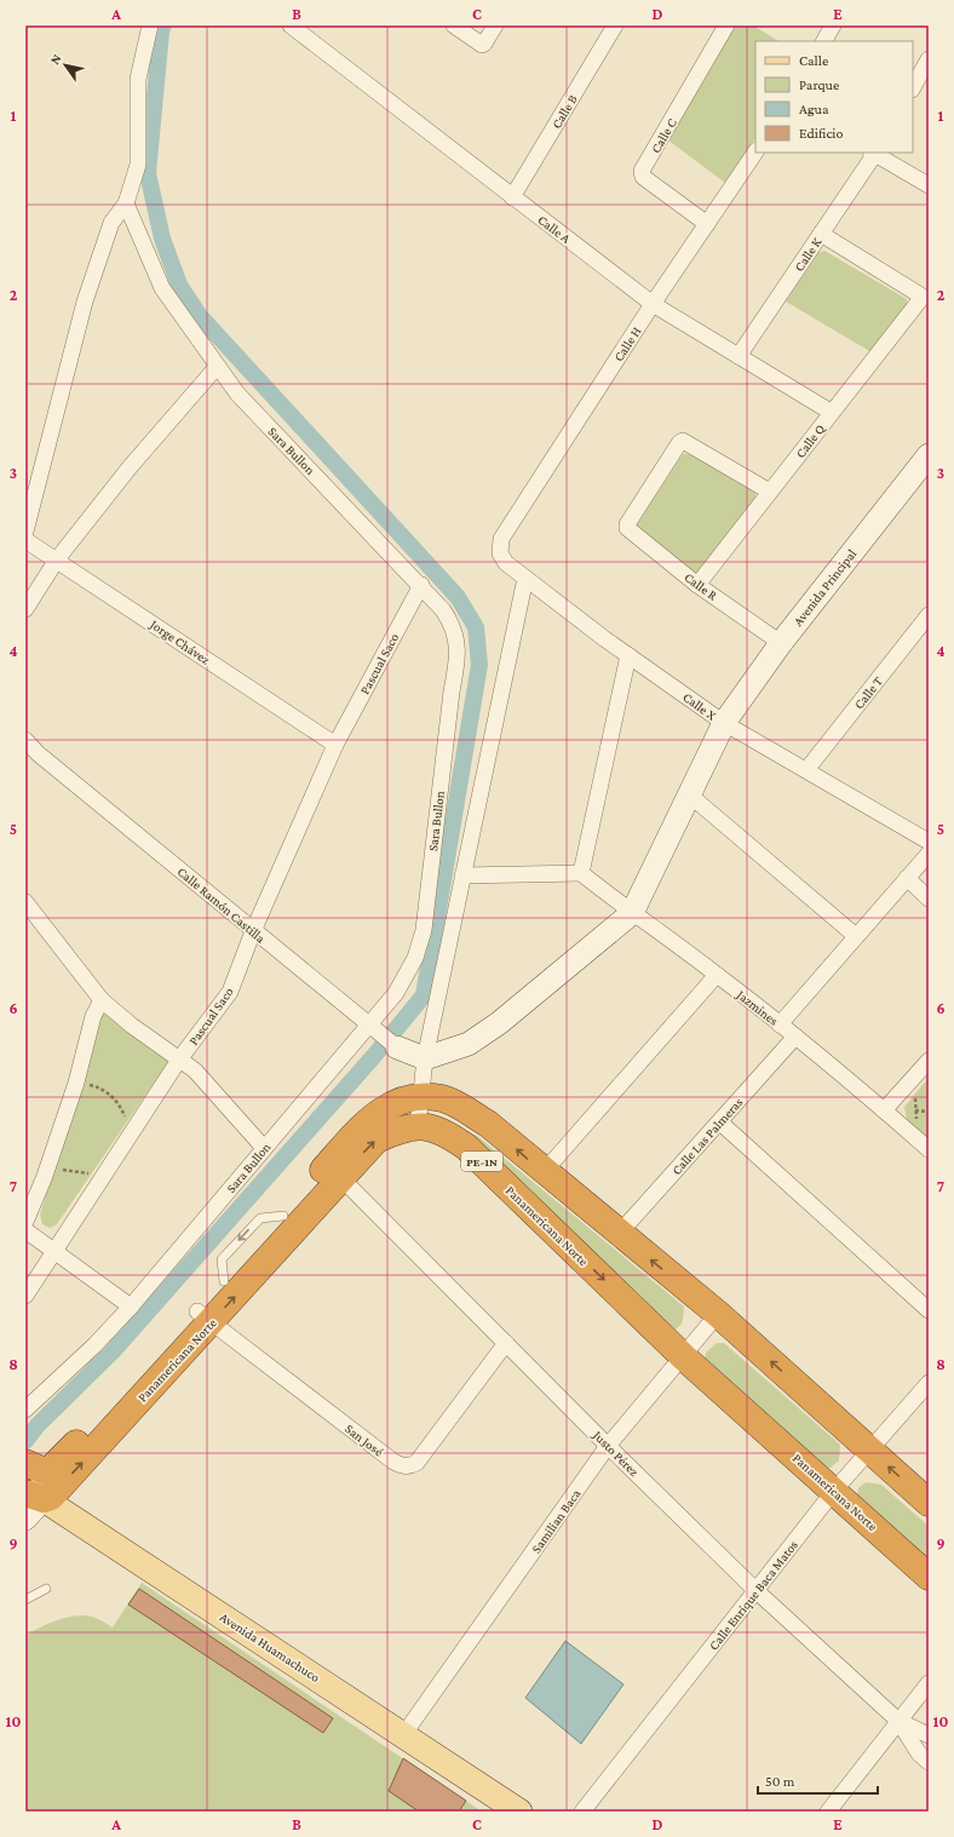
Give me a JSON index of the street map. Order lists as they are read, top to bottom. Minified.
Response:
{"streets":{"highway":["PE-1N","Panamericana Norte"],"main road":["Avenida Huamachuco"],"street":["Calle B","Calle C","Calle A","Calle K","Calle H","Calle Q","Sara Bullon","Calle R","Avenida Principal","Jorge Chávez","Pascual Saco","Calle T","Calle X","Calle Ramón Castilla","Jazmines","Calle Las Palmeras","San José","Justo Pérez","Samilian Baca","Calle Enrique Baca Matos"]},"crossings":[["Calle B","Calle A"],["Calle C","Calle H"],["Calle A","Calle K"],["Calle A","Calle H"],["Calle A","Calle Q"],["Calle K","Calle Q"],["Calle H","Calle X"],["Calle Q","Calle R"],["Sara Bullon","Pascual Saco"],["Sara Bullon","Calle Ramón Castilla"],["Calle R","Avenida Principal"],["Avenida Principal","Calle X"],["Avenida Principal","Jazmines"],["Jorge Chávez","Pascual Saco"],["Pascual Saco","Calle Ramón Castilla"],["Calle T","Calle X"],["Jazmines","Calle Las Palmeras"],["Calle Las Palmeras","Panamericana Norte"],["Panamericana Norte","San José"],["Panamericana Norte","Justo Pérez"],["Panamericana Norte","Samilian Baca"],["Panamericana Norte","Calle Enrique Baca Matos"],["Panamericana Norte","Avenida Huamachuco"],["San José","Justo Pérez"],["Justo Pérez","Samilian Baca"],["Justo Pérez","Calle Enrique Baca Matos"],["Samilian Baca","Avenida Huamachuco"]],"legend":["Calle","Parque","Agua","Edificio"],"scale_bar":"50 m","north":"top left","grid":{"columns":["A","B","C","D","E"],"rows":["1","2","3","4","5","6","7","8","9","10"]}}
